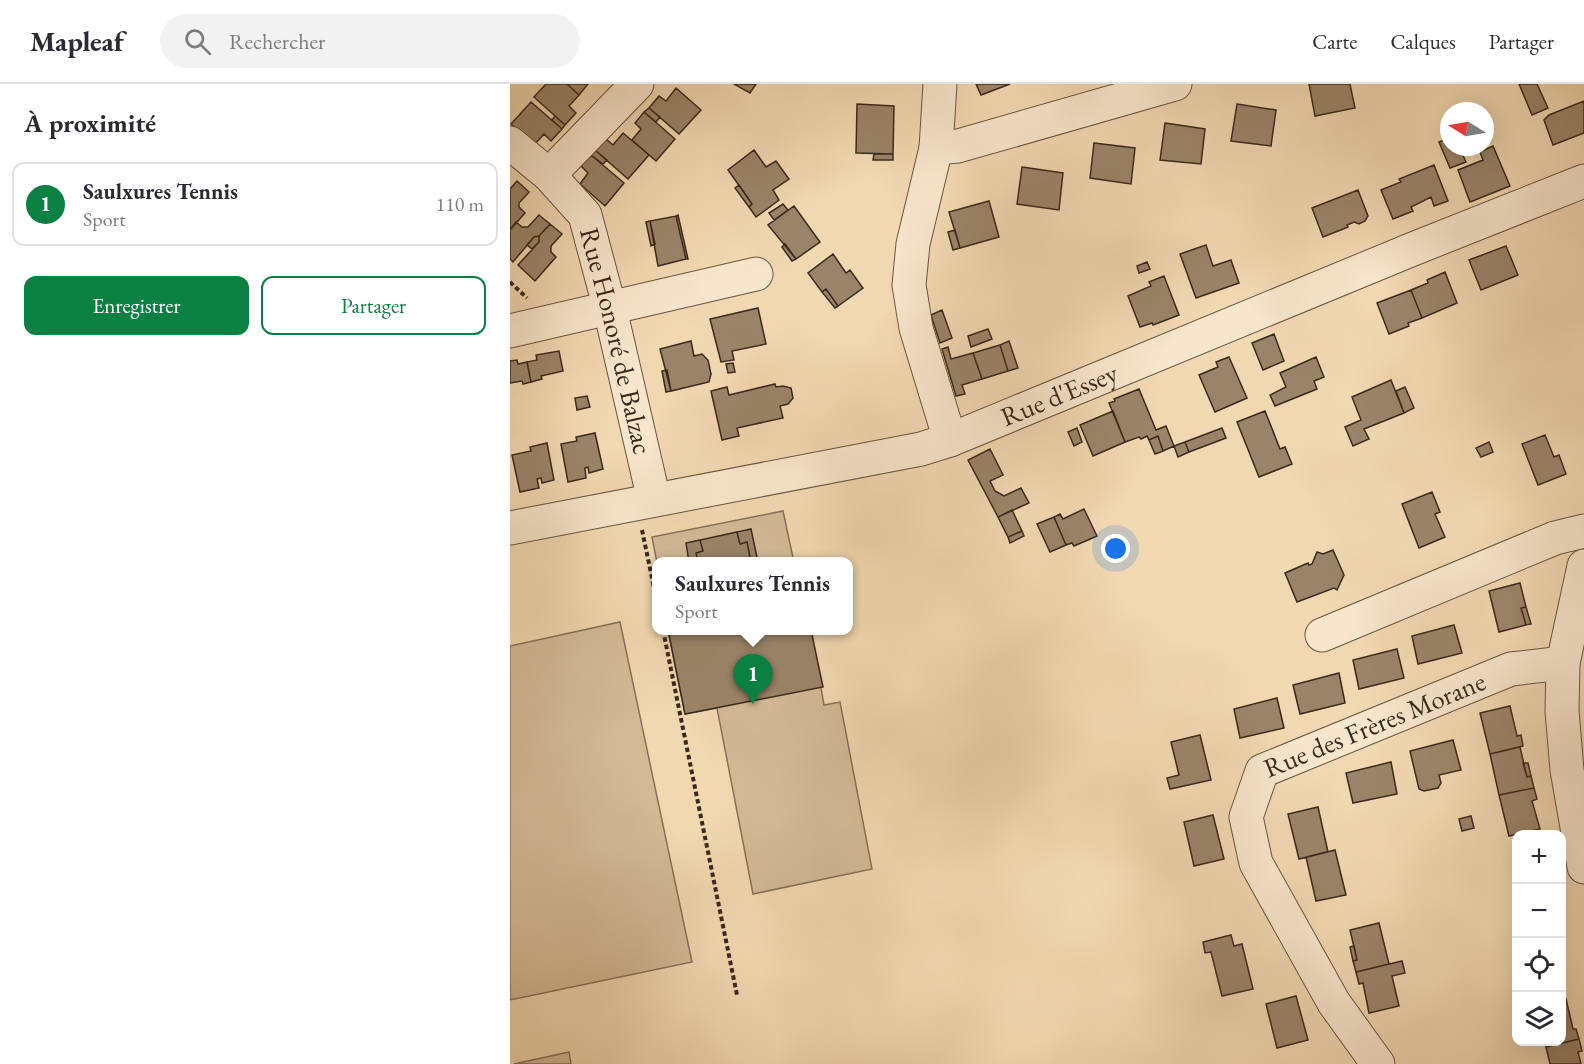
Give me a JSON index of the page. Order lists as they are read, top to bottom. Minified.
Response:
{"streets":{"street":["Rue Honoré de Balzac","Rue d'Essey","Rue des Frères Morane"]},"crossings":[["Rue Honoré de Balzac","Rue d'Essey"]],"north":"left","page":{"header":"Mapleaf","search":"Rechercher","nav":["Carte","Calques","Partager"],"heading":"À proximité","list":[{"mark":"1","name":"Saulxures Tennis","note":"Sport","value":"110 m"}],"buttons":["Enregistrer","Partager"],"popup":["Saulxures Tennis","Sport"],"pins":"1","map_buttons":["+","−"]}}
